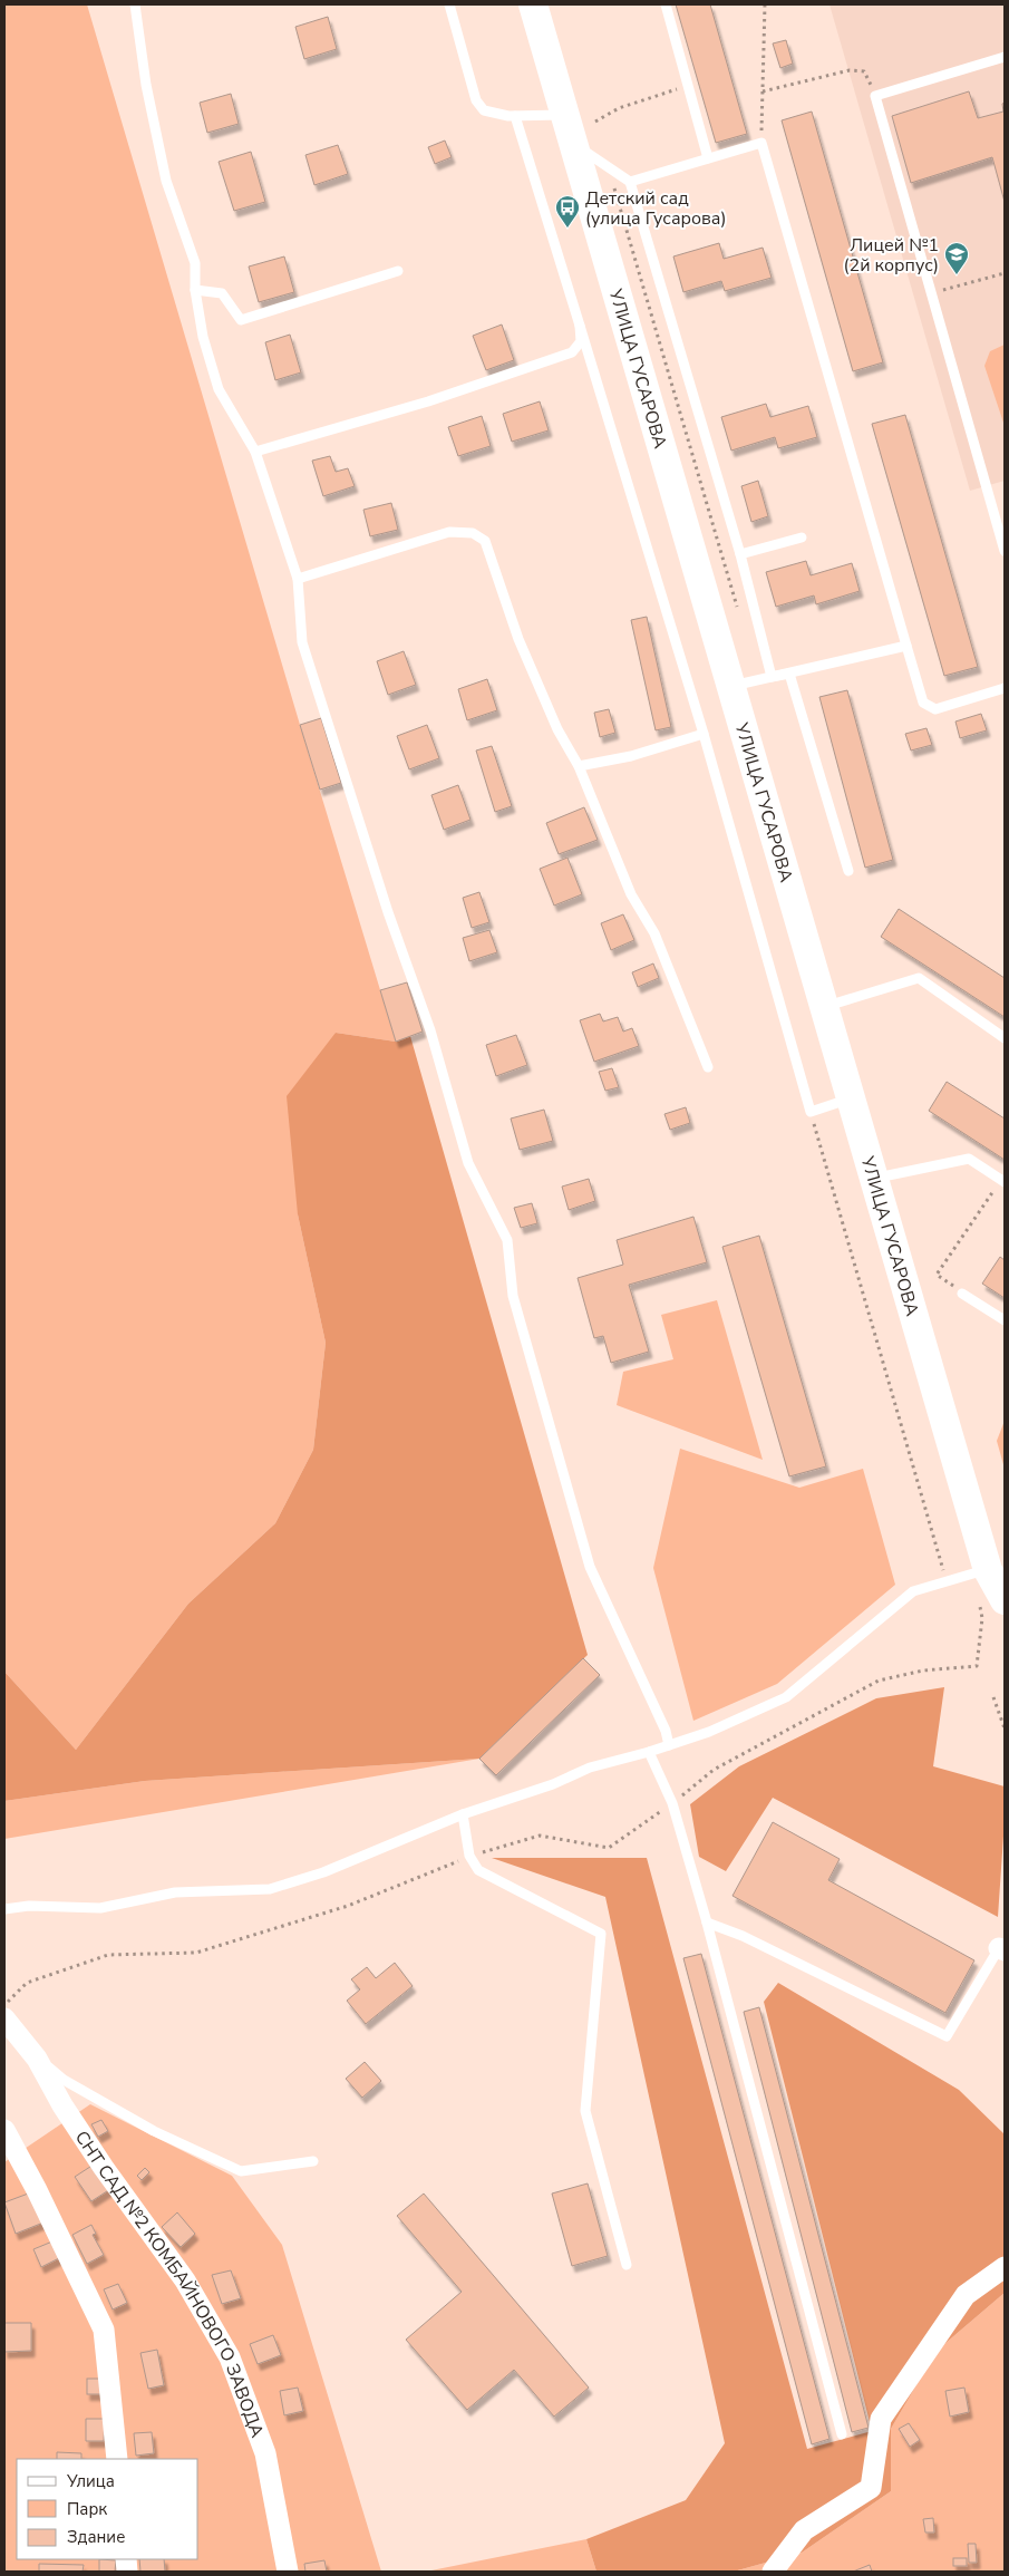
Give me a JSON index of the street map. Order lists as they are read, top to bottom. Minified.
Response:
{"streets":{"street":["УЛИЦА ГУСАРОВА","СНТ САД №2 КОМБАЙНОВОГО ЗАВОДА"]},"places":{"bus stop":["Детский сад (улица Гусарова)"],"school or university":["Лицей №1 (2й корпус)"]},"legend":["Улица","Парк","Здание"]}
